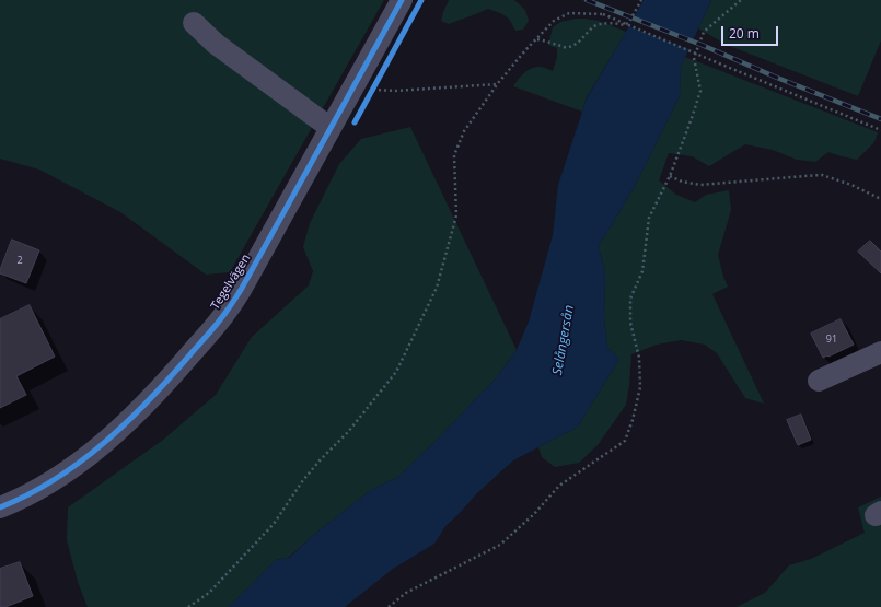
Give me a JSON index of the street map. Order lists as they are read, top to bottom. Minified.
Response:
{"streets":{"street":["Tegelvägen"]},"water":["Selångersån"],"house_numbers":["2","91"],"scale_bar":"20 m"}
